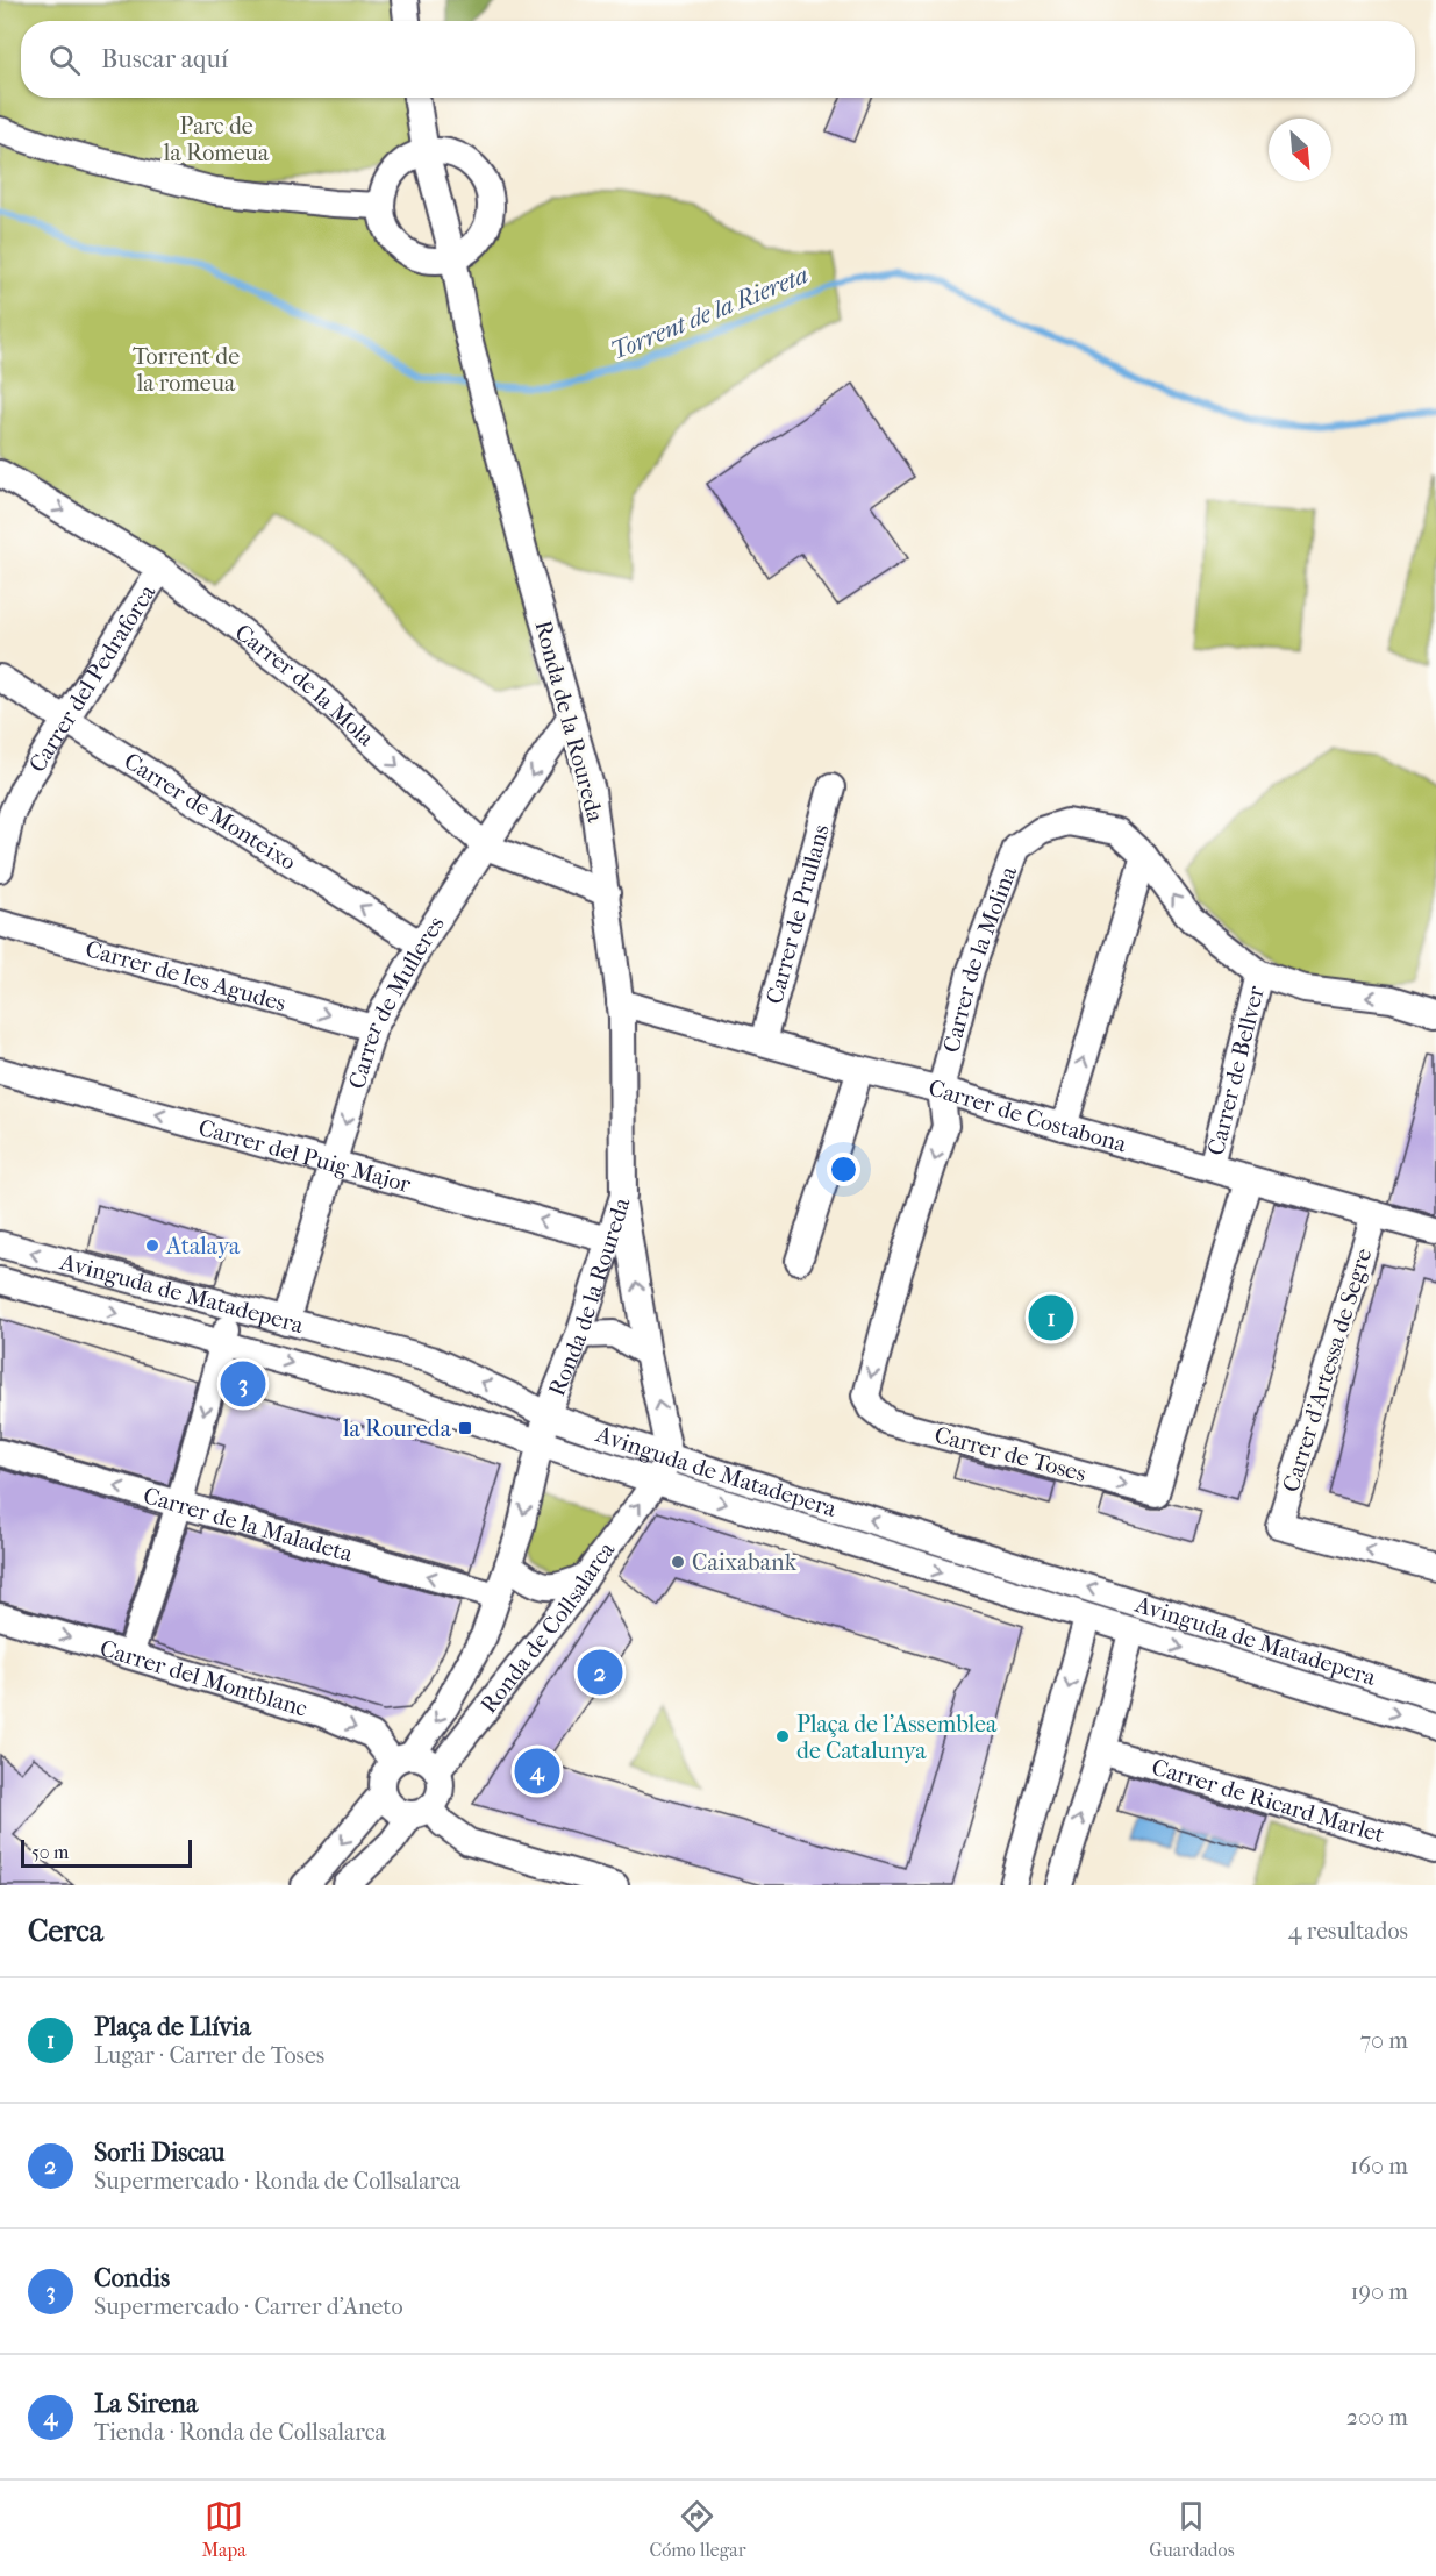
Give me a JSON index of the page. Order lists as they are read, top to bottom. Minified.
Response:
{"streets":{"street":["Carrer del Pedraforca","Carrer de la Mola","Ronda de la Roureda","Carrer de Monteixo","Carrer de Prullans","Carrer de la Molina","Carrer de les Agudes","Carrer de Mulleres","Carrer de Bellver","Carrer de Costabona","Carrer del Puig Major","Avinguda de Matadepera","Carrer d'Artessa de Segre","Carrer de Toses","Carrer de la Maladeta","Ronda de Collsalarca","Carrer del Montblanc","Carrer de Ricard Marlet"]},"crossings":[["Carrer del Pedraforca","Carrer de la Mola"],["Carrer del Pedraforca","Carrer de Monteixo"],["Carrer de la Mola","Ronda de la Roureda"],["Carrer de la Mola","Carrer de Mulleres"],["Ronda de la Roureda","Carrer de Mulleres"],["Ronda de la Roureda","Carrer de Costabona"],["Ronda de la Roureda","Carrer del Puig Major"],["Ronda de la Roureda","Avinguda de Matadepera"],["Ronda de la Roureda","Ronda de Collsalarca"],["Carrer de Monteixo","Carrer de Mulleres"],["Carrer de Prullans","Carrer de Costabona"],["Carrer de la Molina","Carrer de Bellver"],["Carrer de la Molina","Carrer de Costabona"],["Carrer de la Molina","Carrer de Toses"],["Carrer de les Agudes","Carrer de Mulleres"],["Carrer de Mulleres","Carrer del Puig Major"],["Carrer de Mulleres","Avinguda de Matadepera"],["Carrer de Bellver","Carrer de Costabona"],["Carrer de Costabona","Carrer d'Artessa de Segre"],["Carrer de Costabona","Carrer de Toses"],["Avinguda de Matadepera","Ronda de Collsalarca"],["Carrer de la Maladeta","Ronda de Collsalarca"],["Ronda de Collsalarca","Carrer del Montblanc"]],"one_way":["Carrer de la Mola","Carrer de Monteixo","Carrer de la Molina","Carrer de les Agudes","Carrer de Mulleres","Carrer del Puig Major","Carrer de la Maladeta","Carrer del Montblanc"],"water":["Torrent de la Riereta"],"parks":["Parc de la Romeua","Torrent de la romeua"],"places":{"other":["Atalaya","Caixabank","Plaça de l'Assemblea de Catalunya"],"transit":["la Roureda"]},"scale_bar":"50 m","north":"bottom right","page":{"search":"Buscar aquí","pins":["1","3","2","4"],"scale":"50 m","heading":["Cerca","4 resultados"],"list":[{"mark":"1","name":"Plaça de Llívia","note":"Lugar · Carrer de Toses","value":"70 m"},{"mark":"2","name":"Sorli Discau","note":"Supermercado · Ronda de Collsalarca","value":"160 m"},{"mark":"3","name":"Condis","note":"Supermercado · Carrer d'Aneto","value":"190 m"},{"mark":"4","name":"La Sirena","note":"Tienda · Ronda de Collsalarca","value":"200 m"}],"nav":["Mapa","Cómo llegar","Guardados"]}}
